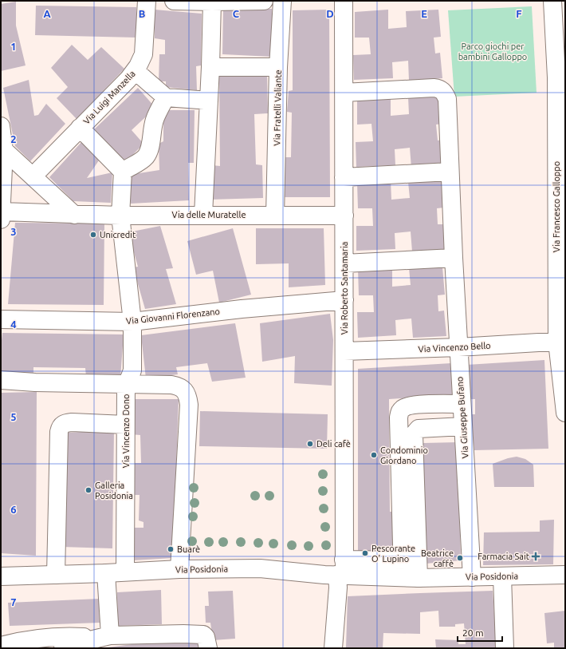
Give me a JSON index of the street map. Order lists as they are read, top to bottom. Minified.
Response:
{"streets":{"street":["Via Luigi Manzella","Via Fratelli Valiante","Via Francesco Galloppo","Via delle Muratelle","Via Roberto Santamaria","Via Giovanni Florenzano","Via Vincenzo Bello","Via Giuseppe Bufano","Via Vincenzo Dono","Via Posidonia"]},"crossings":[["Via Fratelli Valiante","Via delle Muratelle"],["Via Francesco Galloppo","Via Vincenzo Bello"],["Via delle Muratelle","Via Roberto Santamaria"],["Via delle Muratelle","Via Vincenzo Dono"],["Via Roberto Santamaria","Via Giovanni Florenzano"],["Via Roberto Santamaria","Via Vincenzo Bello"],["Via Roberto Santamaria","Via Giuseppe Bufano"],["Via Roberto Santamaria","Via Posidonia"],["Via Giovanni Florenzano","Via Vincenzo Dono"],["Via Vincenzo Bello","Via Giuseppe Bufano"],["Via Giuseppe Bufano","Via Posidonia"],["Via Vincenzo Dono","Via Posidonia"]],"parks":["Parco giochi per bambini Galloppo"],"places":{"other":["Unicredit","Deli cafè","Condominio Giordano","Galleria Posidonia","Buarè","Pescorante O' Lupino","Beatrice caffè"],"health":["Farmacia Sait"]},"scale_bar":"20 m","grid":{"columns":["A","B","C","D","E","F"],"rows":["1","2","3","4","5","6","7"]}}
